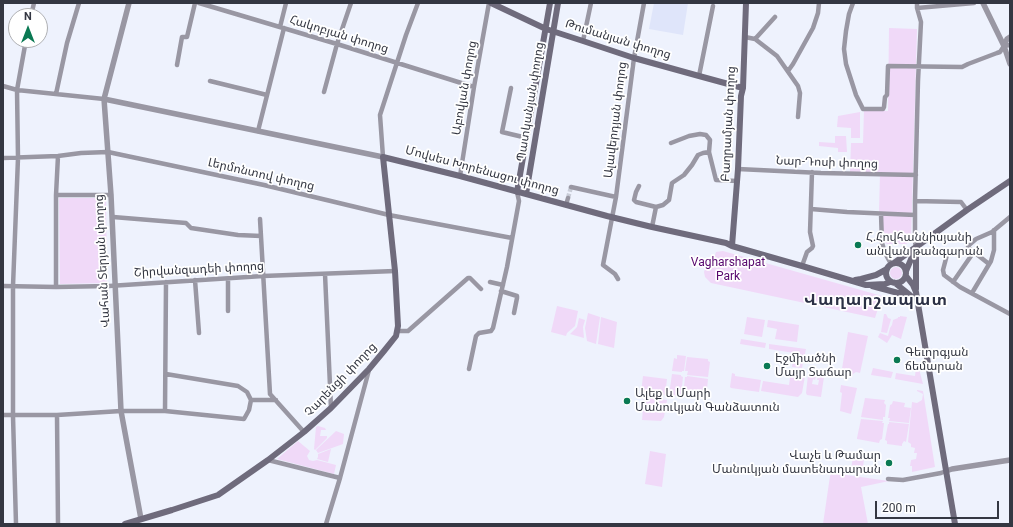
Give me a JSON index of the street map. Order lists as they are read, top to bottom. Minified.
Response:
{"streets":{"main road":["Թումանյան փողոց","Պատկանյան փողոց","Բաղրամյան փողոց","Մովսես Խորենացու փողոց","Չարենցի փողոց"],"street":["Հակոբյան փողոց","Աբովյան փողոց","Ալավերդյան փողոց","Նար-Դոսի փողոց","Լերմոնտով փողոց","Վահան Տերյան փողոց","Շիրվանզադեի փողոց"]},"crossings":[["Հակոբյան փողոց","Աբովյան փողոց"],["Թումանյան փողոց","Աբովյան փողոց"],["Թումանյան փողոց","Պատկանյան փողոց"],["Թումանյան փողոց","Ալավերդյան փողոց"],["Թումանյան փողոց","Բաղրամյան փողոց"],["Աբովյան փողոց","Մովսես Խորենացու փողոց"],["Պատկանյան փողոց","Մովսես Խորենացու փողոց"],["Պատկանյան փողոց","Լերմոնտով փողոց"],["Ալավերդյան փողոց","Մովսես Խորենացու փողոց"],["Բաղրամյան փողոց","Նար-Դոսի փողոց"],["Բաղրամյան փողոց","Մովսես Խորենացու փողոց"],["Մովսես Խորենացու փողոց","Վահան Տերյան փողոց"],["Լերմոնտով փողոց","Վահան Տերյան փողոց"],["Վահան Տերյան փողոց","Շիրվանզադեի փողոց"],["Վահան Տերյան փողոց","Չարենցի փողոց"]],"districts":["Վաղարշապատ"],"parks":["Vagharshapat Park"],"places":["Հ.Հովհաննիսյանի անվան թանգարան","Գեւորգյան ճեմարան","Էջմիածնի Մայր Տաճար","Ալեք և Մարի Մանուկյան Գանձատուն","Վաչե և Թամար Մանուկյան մատենադարան"],"scale_bar":"200 m","north":"top"}
